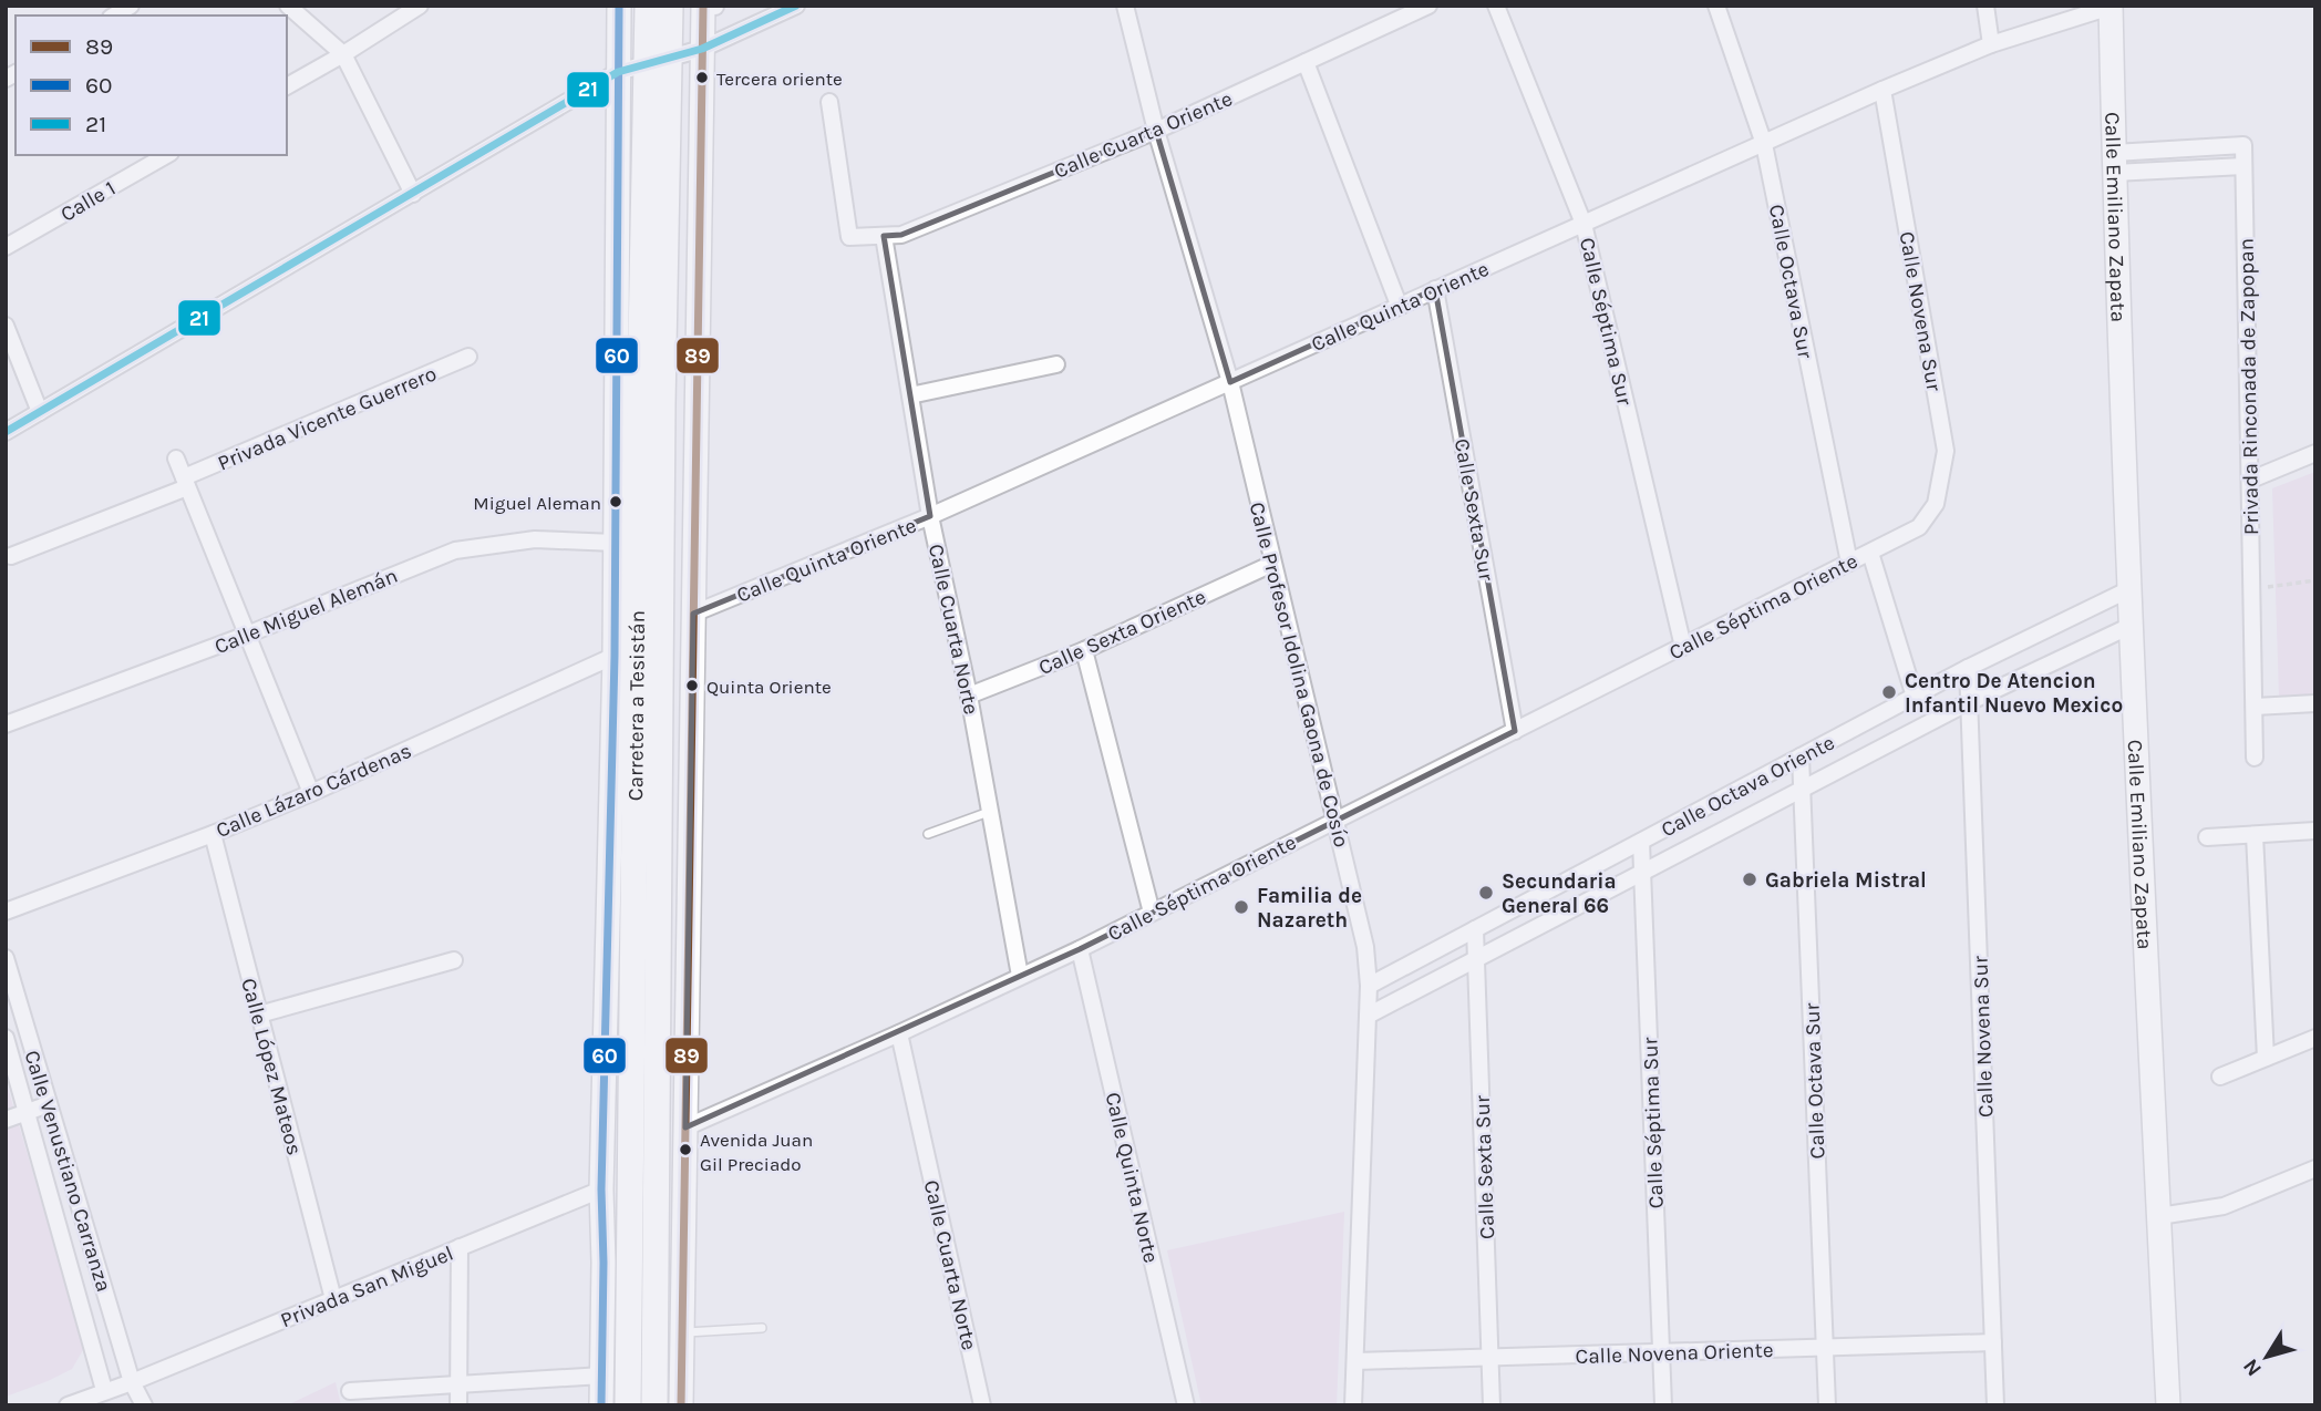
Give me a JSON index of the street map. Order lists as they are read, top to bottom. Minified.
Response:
{"streets":{"main road":["Calle Emiliano Zapata","Carretera a Tesistán"],"street":["Calle Cuarta Oriente","Calle 1","Calle Octava Sur","Calle Quinta Oriente","Calle Novena Sur","Calle Séptima Sur","Privada Rinconada de Zapopan","Privada Vicente Guerrero","Calle Sexta Sur","Calle Séptima Oriente","Calle Miguel Alemán","Calle Cuarta Norte","Calle Sexta Oriente","Calle Profesor Idolina Gaona de Cosío","Calle Octava Oriente","Calle Lázaro Cárdenas","Calle López Mateos","Calle Venustiano Carranza","Calle Quinta Norte","Privada San Miguel","Calle Novena Oriente"]},"crossings":[["Calle Cuarta Oriente","Calle Cuarta Norte"],["Calle Cuarta Oriente","Calle Profesor Idolina Gaona de Cosío"],["Calle Emiliano Zapata","Calle Quinta Oriente"],["Calle Emiliano Zapata","Privada Rinconada de Zapopan"],["Calle Emiliano Zapata","Calle Octava Oriente"],["Calle Octava Sur","Calle Quinta Oriente"],["Calle Octava Sur","Calle Séptima Oriente"],["Calle Octava Sur","Calle Octava Oriente"],["Calle Octava Sur","Calle Novena Oriente"],["Calle Quinta Oriente","Calle Novena Sur"],["Calle Quinta Oriente","Calle Séptima Sur"],["Calle Quinta Oriente","Calle Sexta Sur"],["Calle Quinta Oriente","Calle Cuarta Norte"],["Calle Quinta Oriente","Calle Profesor Idolina Gaona de Cosío"],["Calle Novena Sur","Calle Séptima Oriente"],["Calle Novena Sur","Calle Octava Oriente"],["Calle Novena Sur","Calle Novena Oriente"],["Calle Séptima Sur","Calle Séptima Oriente"],["Calle Séptima Sur","Calle Octava Oriente"],["Calle Séptima Sur","Calle Novena Oriente"],["Calle Sexta Sur","Calle Séptima Oriente"],["Calle Sexta Sur","Calle Octava Oriente"],["Calle Sexta Sur","Calle Novena Oriente"],["Calle Séptima Oriente","Calle Cuarta Norte"],["Calle Séptima Oriente","Calle Profesor Idolina Gaona de Cosío"],["Calle Séptima Oriente","Calle Quinta Norte"],["Calle Cuarta Norte","Calle Sexta Oriente"],["Calle Sexta Oriente","Calle Profesor Idolina Gaona de Cosío"],["Calle Profesor Idolina Gaona de Cosío","Calle Octava Oriente"],["Calle Profesor Idolina Gaona de Cosío","Calle Novena Oriente"],["Calle Lázaro Cárdenas","Calle López Mateos"],["Calle López Mateos","Privada San Miguel"],["Calle Venustiano Carranza","Privada San Miguel"]],"places":["Tercera oriente","Miguel Aleman","Quinta Oriente","Centro De Atencion Infantil Nuevo Mexico","Gabriela Mistral","Secundaria General 66","Familia de Nazareth","Avenida Juan Gil Preciado"],"lines":["transit line 89","transit line 60","transit line 21"],"legend":["89","60","21"],"north":"bottom left"}
